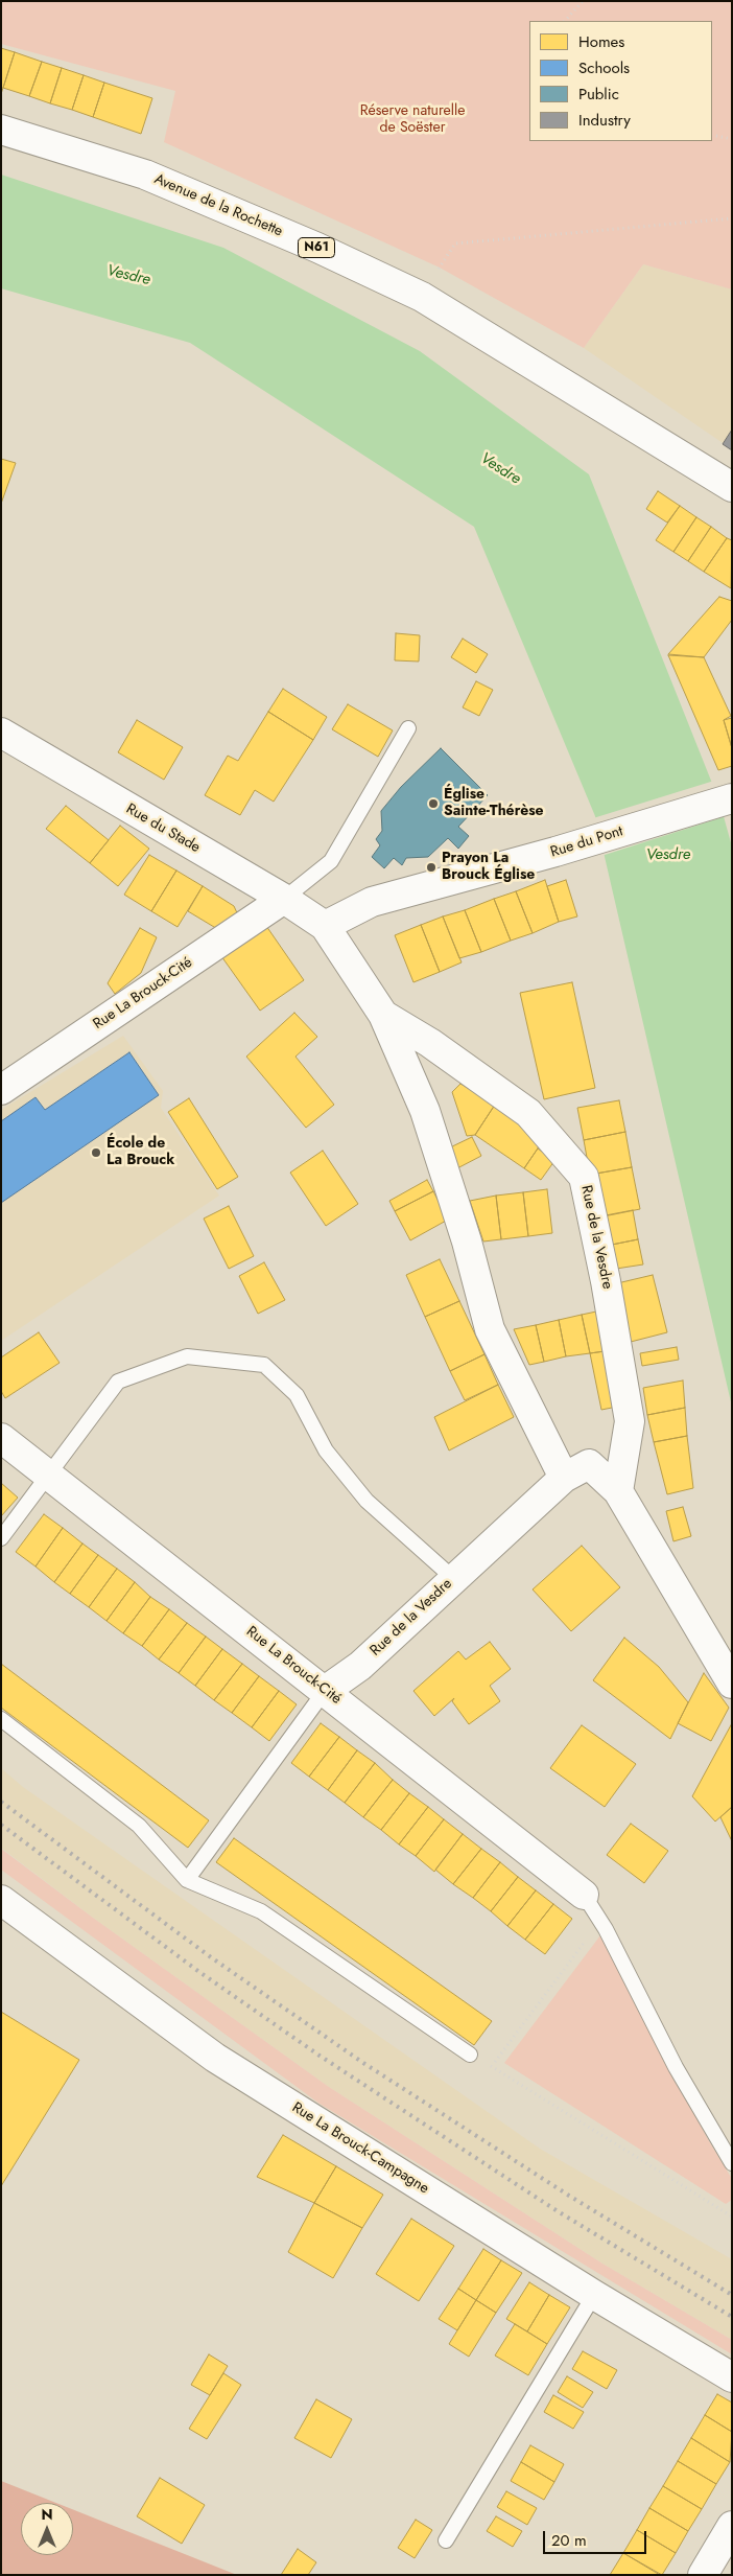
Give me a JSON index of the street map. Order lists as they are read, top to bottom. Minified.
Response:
{"streets":{"street":["Avenue de la Rochette","N61","Rue du Stade","Rue du Pont","Rue La Brouck-Cité","Rue de la Vesdre","Rue La Brouck-Campagne"]},"crossings":[["Rue du Stade","Rue du Pont"],["Rue du Stade","Rue La Brouck-Cité"],["Rue du Stade","Rue de la Vesdre"],["Rue du Pont","Rue de la Vesdre"],["Rue La Brouck-Cité","Rue de la Vesdre"]],"water":["Vesdre"],"parks":["Réserve naturelle de Soëster"],"places":["Église Sainte-Thérèse","Prayon La Brouck Église","École de La Brouck"],"legend":["Homes","Schools","Public","Industry"],"scale_bar":"20 m","north":"top"}
